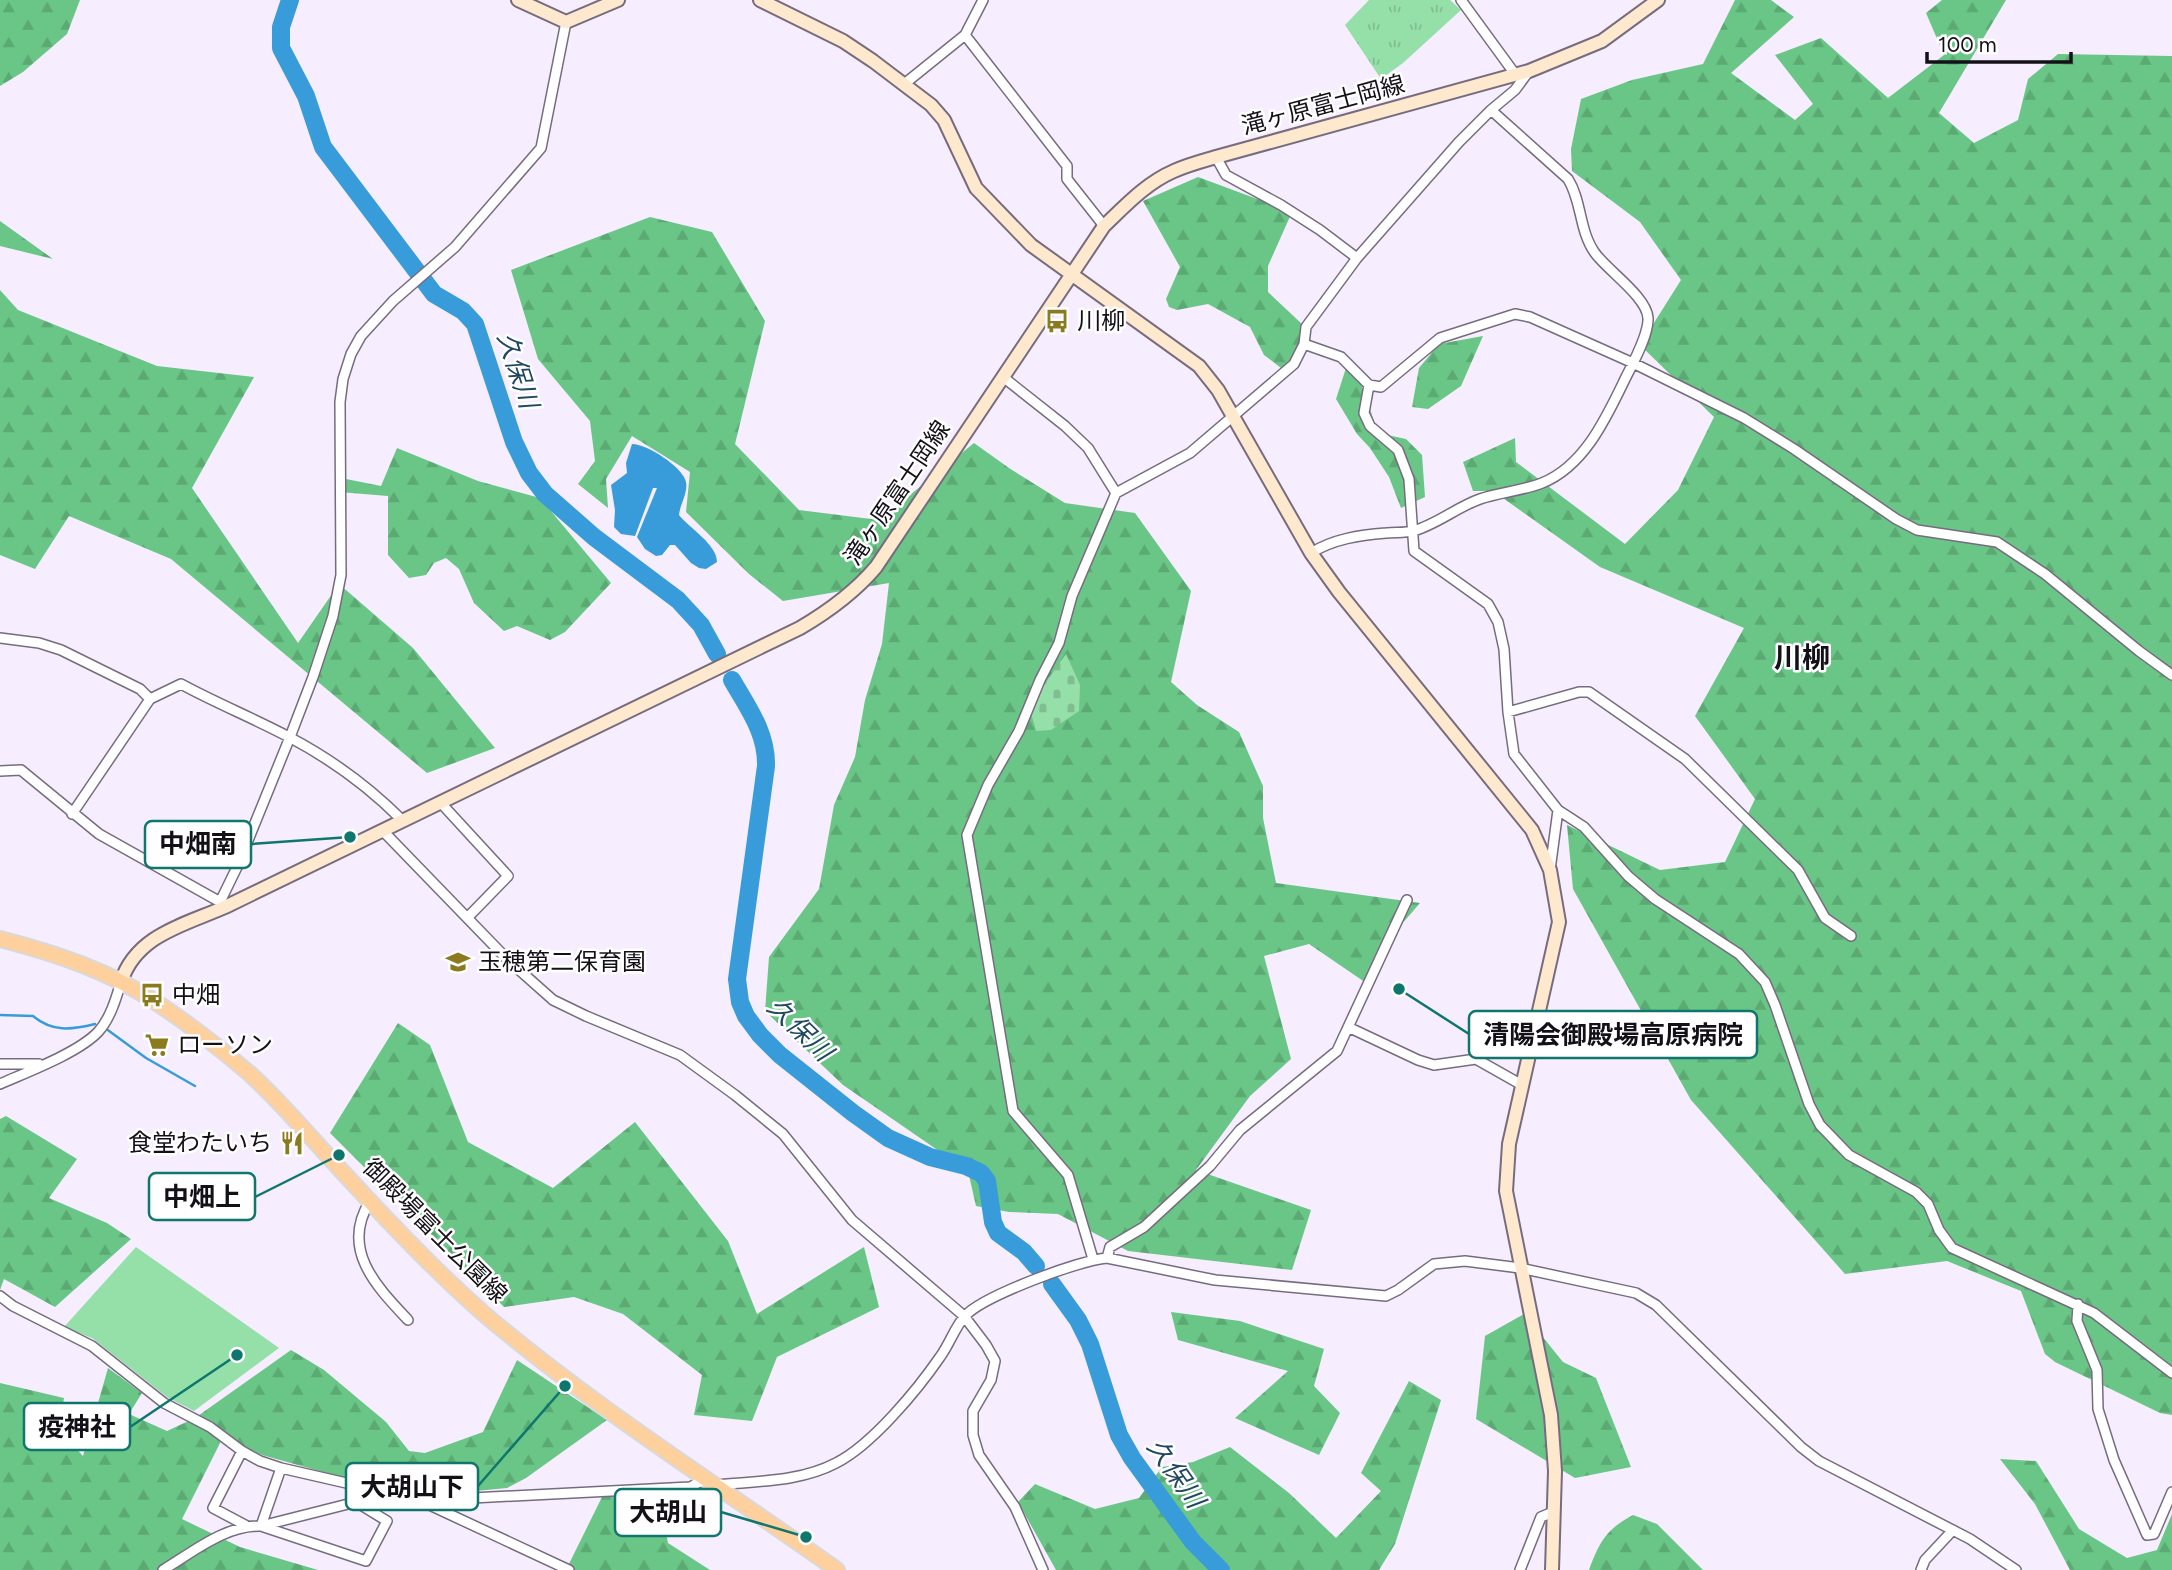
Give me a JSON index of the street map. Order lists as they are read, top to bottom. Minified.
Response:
{"streets":{"main road":["御殿場富士公園線"],"street":["滝ヶ原富士岡線"]},"crossings":[["滝ヶ原富士岡線","御殿場富士公園線"]],"districts":["川柳"],"water":["久保川"],"places":{"bus stop":["川柳","中畑"],"other":["中畑南","清陽会御殿場高原病院","中畑上","疫神社","大胡山下","大胡山"],"school or university":["玉穂第二保育園"],"supermarket":["ローソン"],"restaurant":["食堂わたいち"]},"scale_bar":"100 m"}
